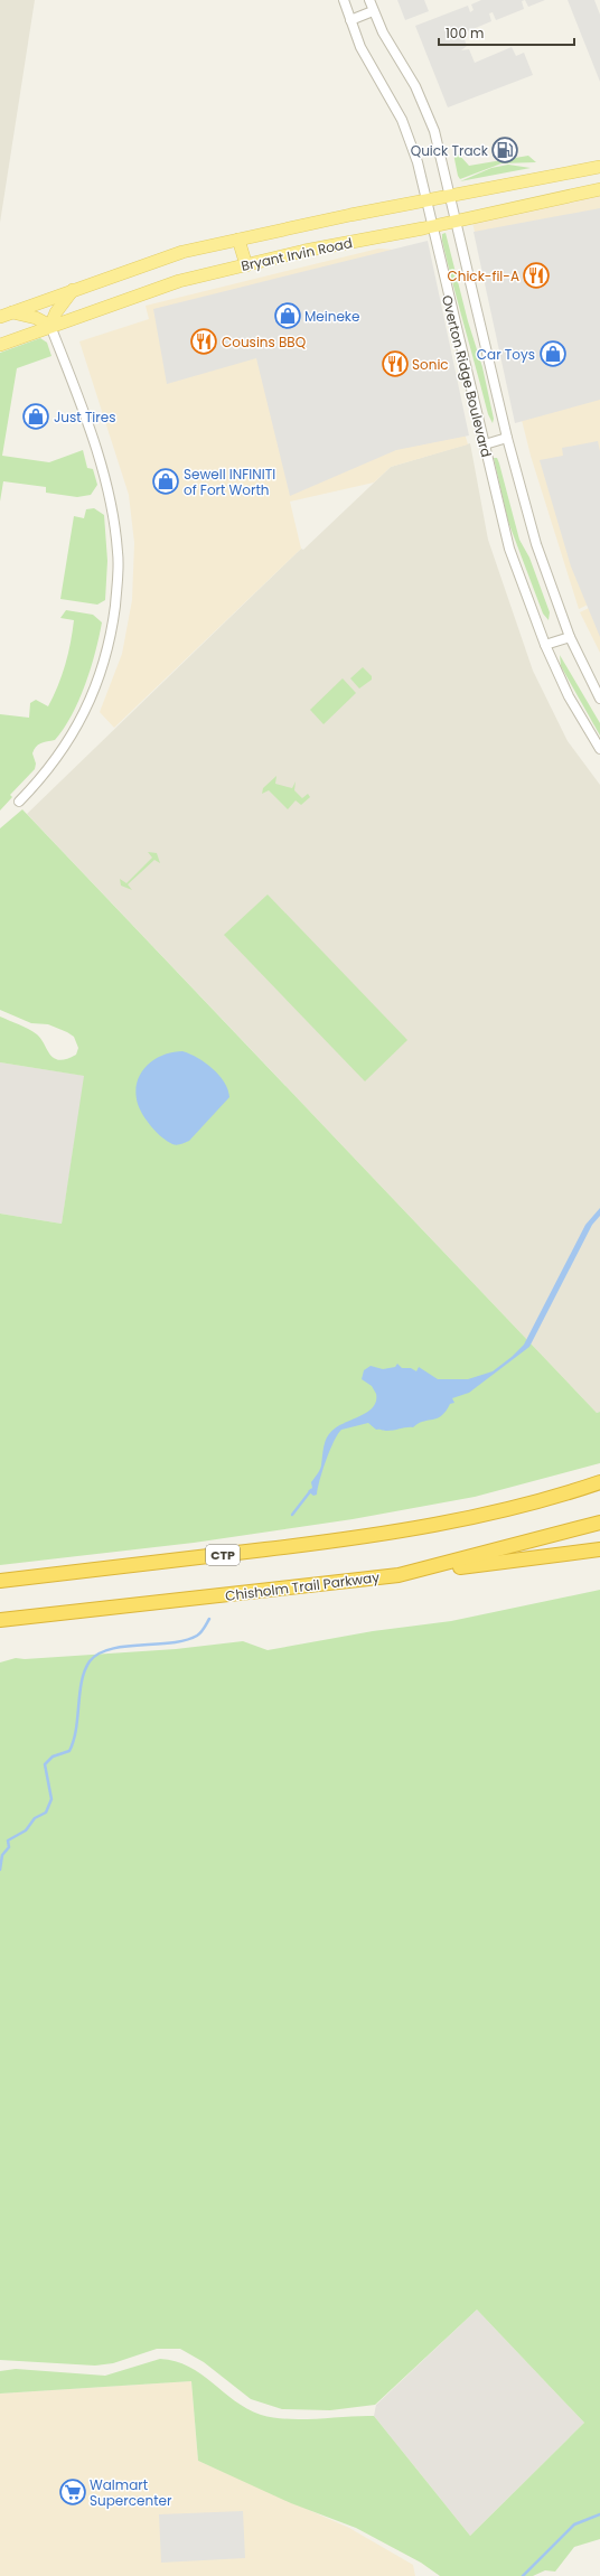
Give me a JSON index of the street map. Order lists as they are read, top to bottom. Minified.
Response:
{"streets":{"highway":["CTP","Chisholm Trail Parkway"],"main road":["Bryant Irvin Road"],"street":["Overton Ridge Boulevard"]},"crossings":[["Bryant Irvin Road","Overton Ridge Boulevard"]],"places":{"fuel station":["Quick Track"],"restaurant":["Chick-fil-A","Cousins BBQ","Sonic"],"shop":["Meineke","Car Toys","Just Tires","Sewell INFINITI of Fort Worth"],"supermarket":["Walmart Supercenter"]},"scale_bar":"100 m"}
